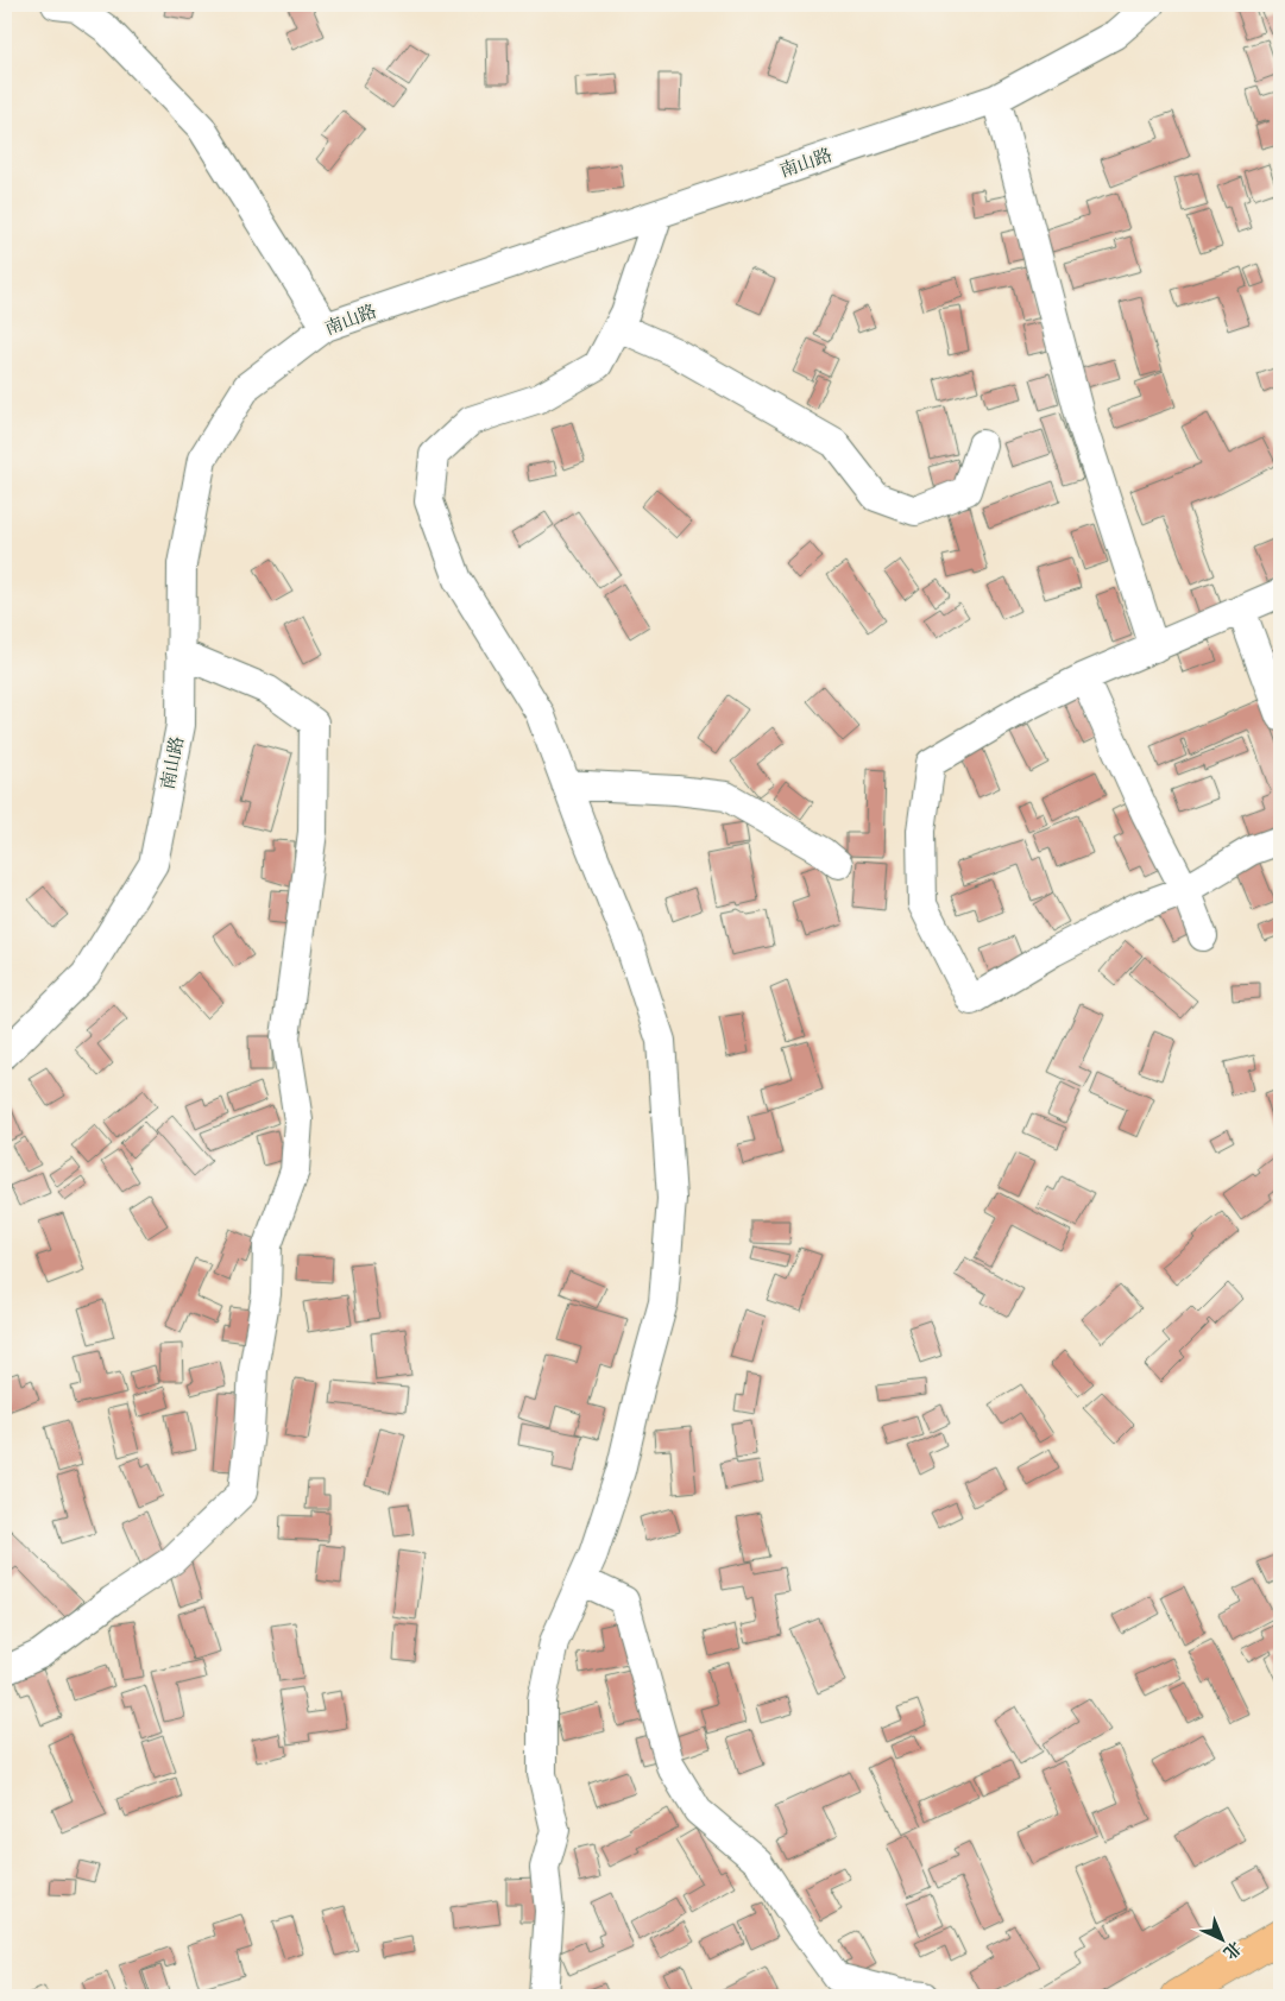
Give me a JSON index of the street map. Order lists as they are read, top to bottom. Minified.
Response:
{"streets":{"street":["南山路"]},"north":"bottom right"}
